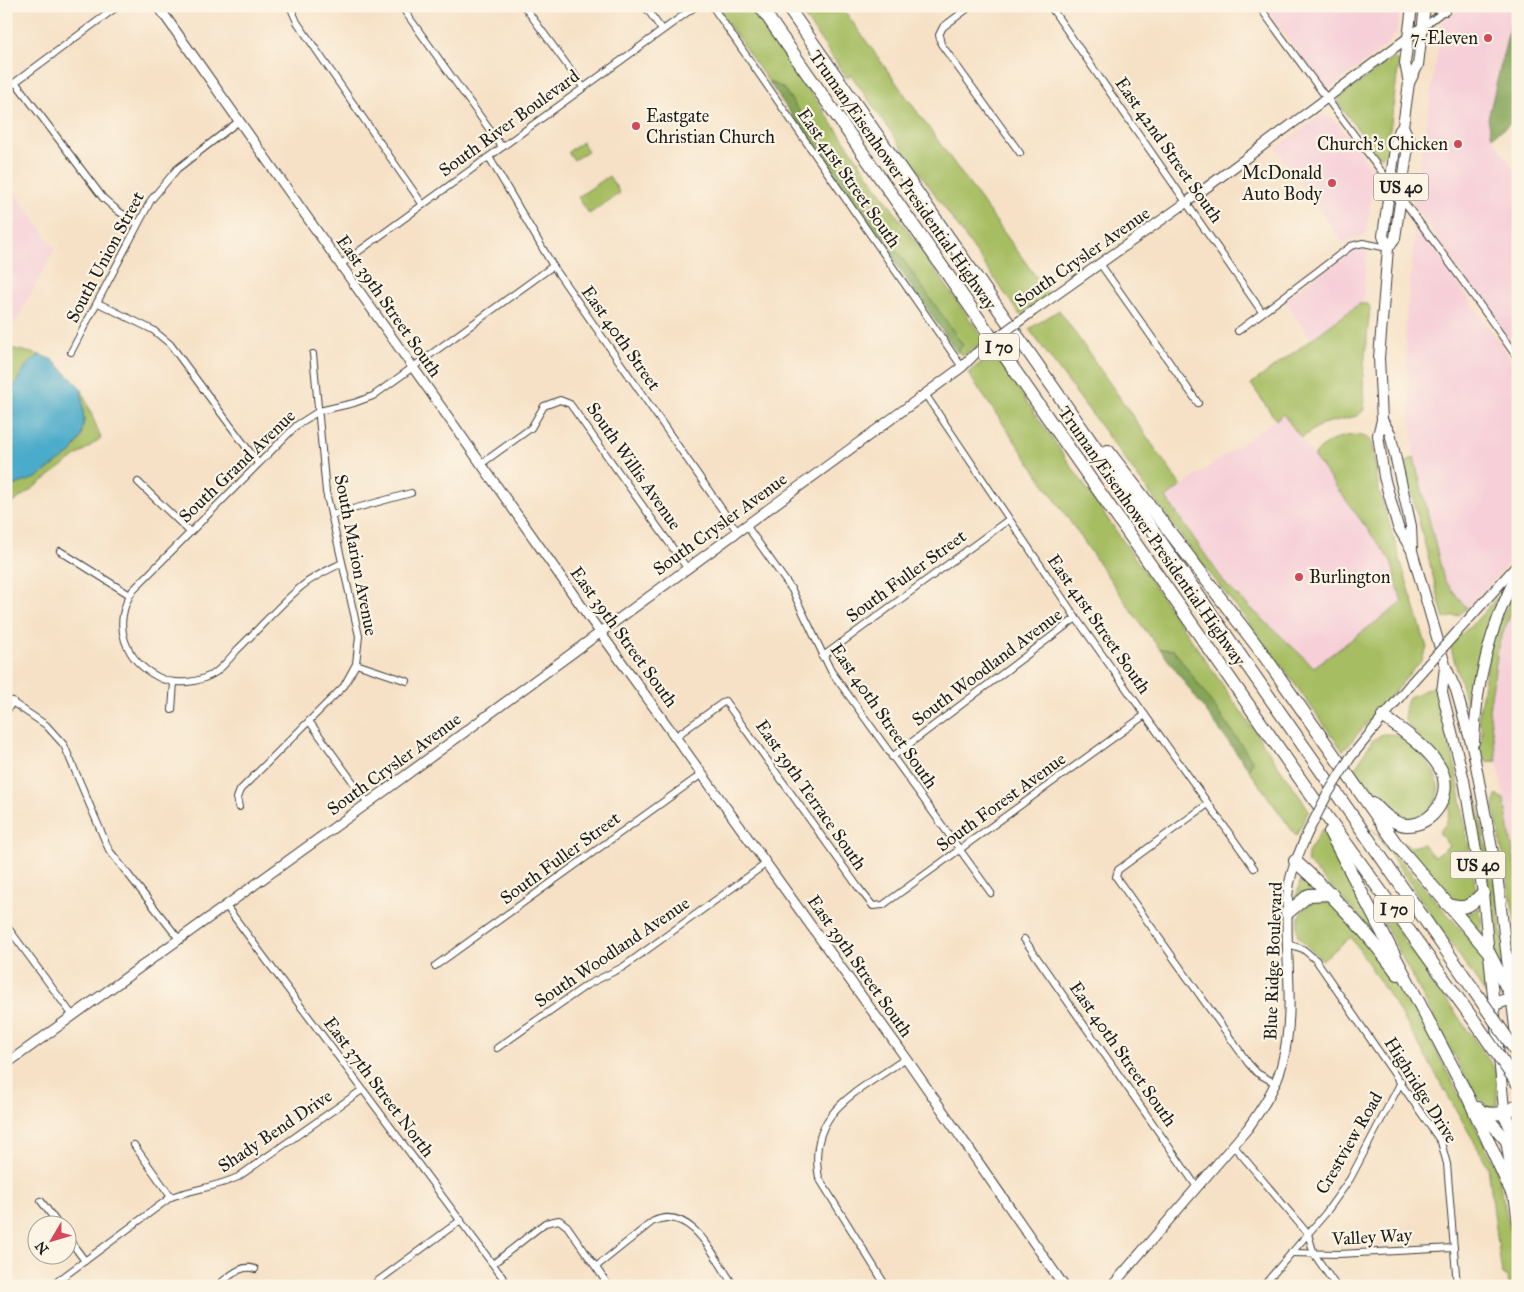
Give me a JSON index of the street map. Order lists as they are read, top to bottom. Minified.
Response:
{"streets":{"highway":["Truman/Eisenhower Presidential Highway","I 70"],"main road":["US 40","South Crysler Avenue","East 39th Street South","Blue Ridge Boulevard"],"street":["South River Boulevard","East 42nd Street South","East 41st Street South","South Union Street","East 40th Street","South Grand Avenue","South Willis Avenue","South Marion Avenue","South Fuller Street","South Woodland Avenue","East 40th Street South","East 39th Terrace South","South Forest Avenue","East 37th Street North","Highridge Drive","Shady Bend Drive","Crestview Road","Valley Way"]},"crossings":[["South River Boulevard","East 39th Street South"],["South River Boulevard","East 40th Street"],["East 42nd Street South","South Crysler Avenue"],["East 41st Street South","South Crysler Avenue"],["East 41st Street South","South Fuller Street"],["East 41st Street South","South Woodland Avenue"],["East 41st Street South","South Forest Avenue"],["Truman/Eisenhower Presidential Highway","US 40"],["US 40","South Crysler Avenue"],["South Union Street","East 39th Street South"],["South Crysler Avenue","East 39th Street South"],["South Crysler Avenue","East 40th Street"],["South Crysler Avenue","South Willis Avenue"],["South Crysler Avenue","East 40th Street South"],["South Crysler Avenue","East 37th Street North"],["East 39th Street South","South Grand Avenue"],["East 39th Street South","South Willis Avenue"],["East 39th Street South","South Fuller Street"],["East 39th Street South","South Woodland Avenue"],["East 39th Street South","East 39th Terrace South"],["East 40th Street","South Grand Avenue"],["South Grand Avenue","South Marion Avenue"],["South Fuller Street","East 40th Street South"],["South Woodland Avenue","East 40th Street South"],["East 40th Street South","South Forest Avenue"],["East 40th Street South","Blue Ridge Boulevard"],["East 39th Terrace South","South Forest Avenue"],["Blue Ridge Boulevard","Highridge Drive"],["East 37th Street North","Shady Bend Drive"],["Highridge Drive","Crestview Road"],["Highridge Drive","Valley Way"],["Crestview Road","Valley Way"]],"places":["7-Eleven","Eastgate Christian Church","Church's Chicken","McDonald Auto Body","Burlington"],"north":"bottom left"}
